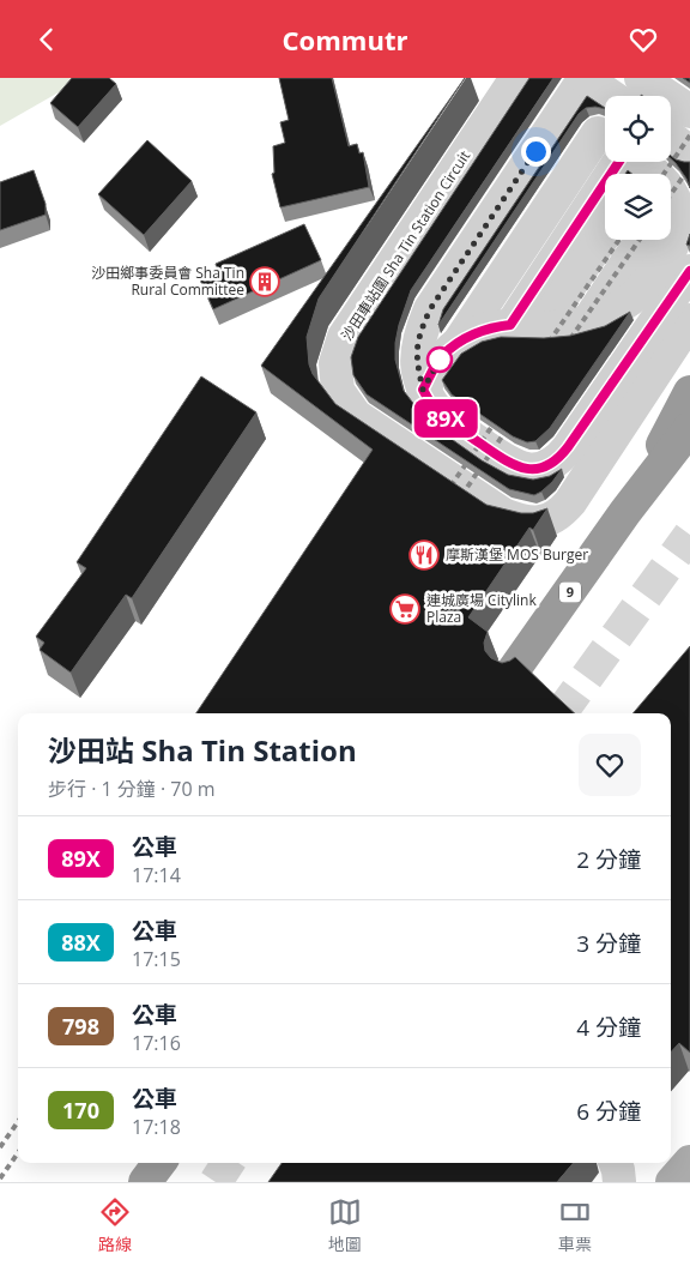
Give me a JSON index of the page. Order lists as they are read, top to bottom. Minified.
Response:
{"streets":{"highway":["9"],"lane":["沙田車站圍 Sha Tin Station Circuit"]},"places":{"building":["沙田鄉事委員會 Sha Tin Rural Committee"],"restaurant":["摩斯漢堡 MOS Burger"],"supermarket":["連城廣場 Citylink Plaza"]},"lines":["bus line 89X"],"page":{"header":"Commutr","on_map":"89X","heading":["沙田站 Sha Tin Station","步行 · 1 分鐘 · 70 m"],"list":[{"mark":"89X","name":"公車","note":"17:14","value":"2 分鐘"},{"mark":"88X","name":"公車","note":"17:15","value":"3 分鐘"},{"mark":"798","name":"公車","note":"17:16","value":"4 分鐘"},{"mark":"170","name":"公車","note":"17:18","value":"6 分鐘"}],"tabs":["路線","地圖","車票"]}}
